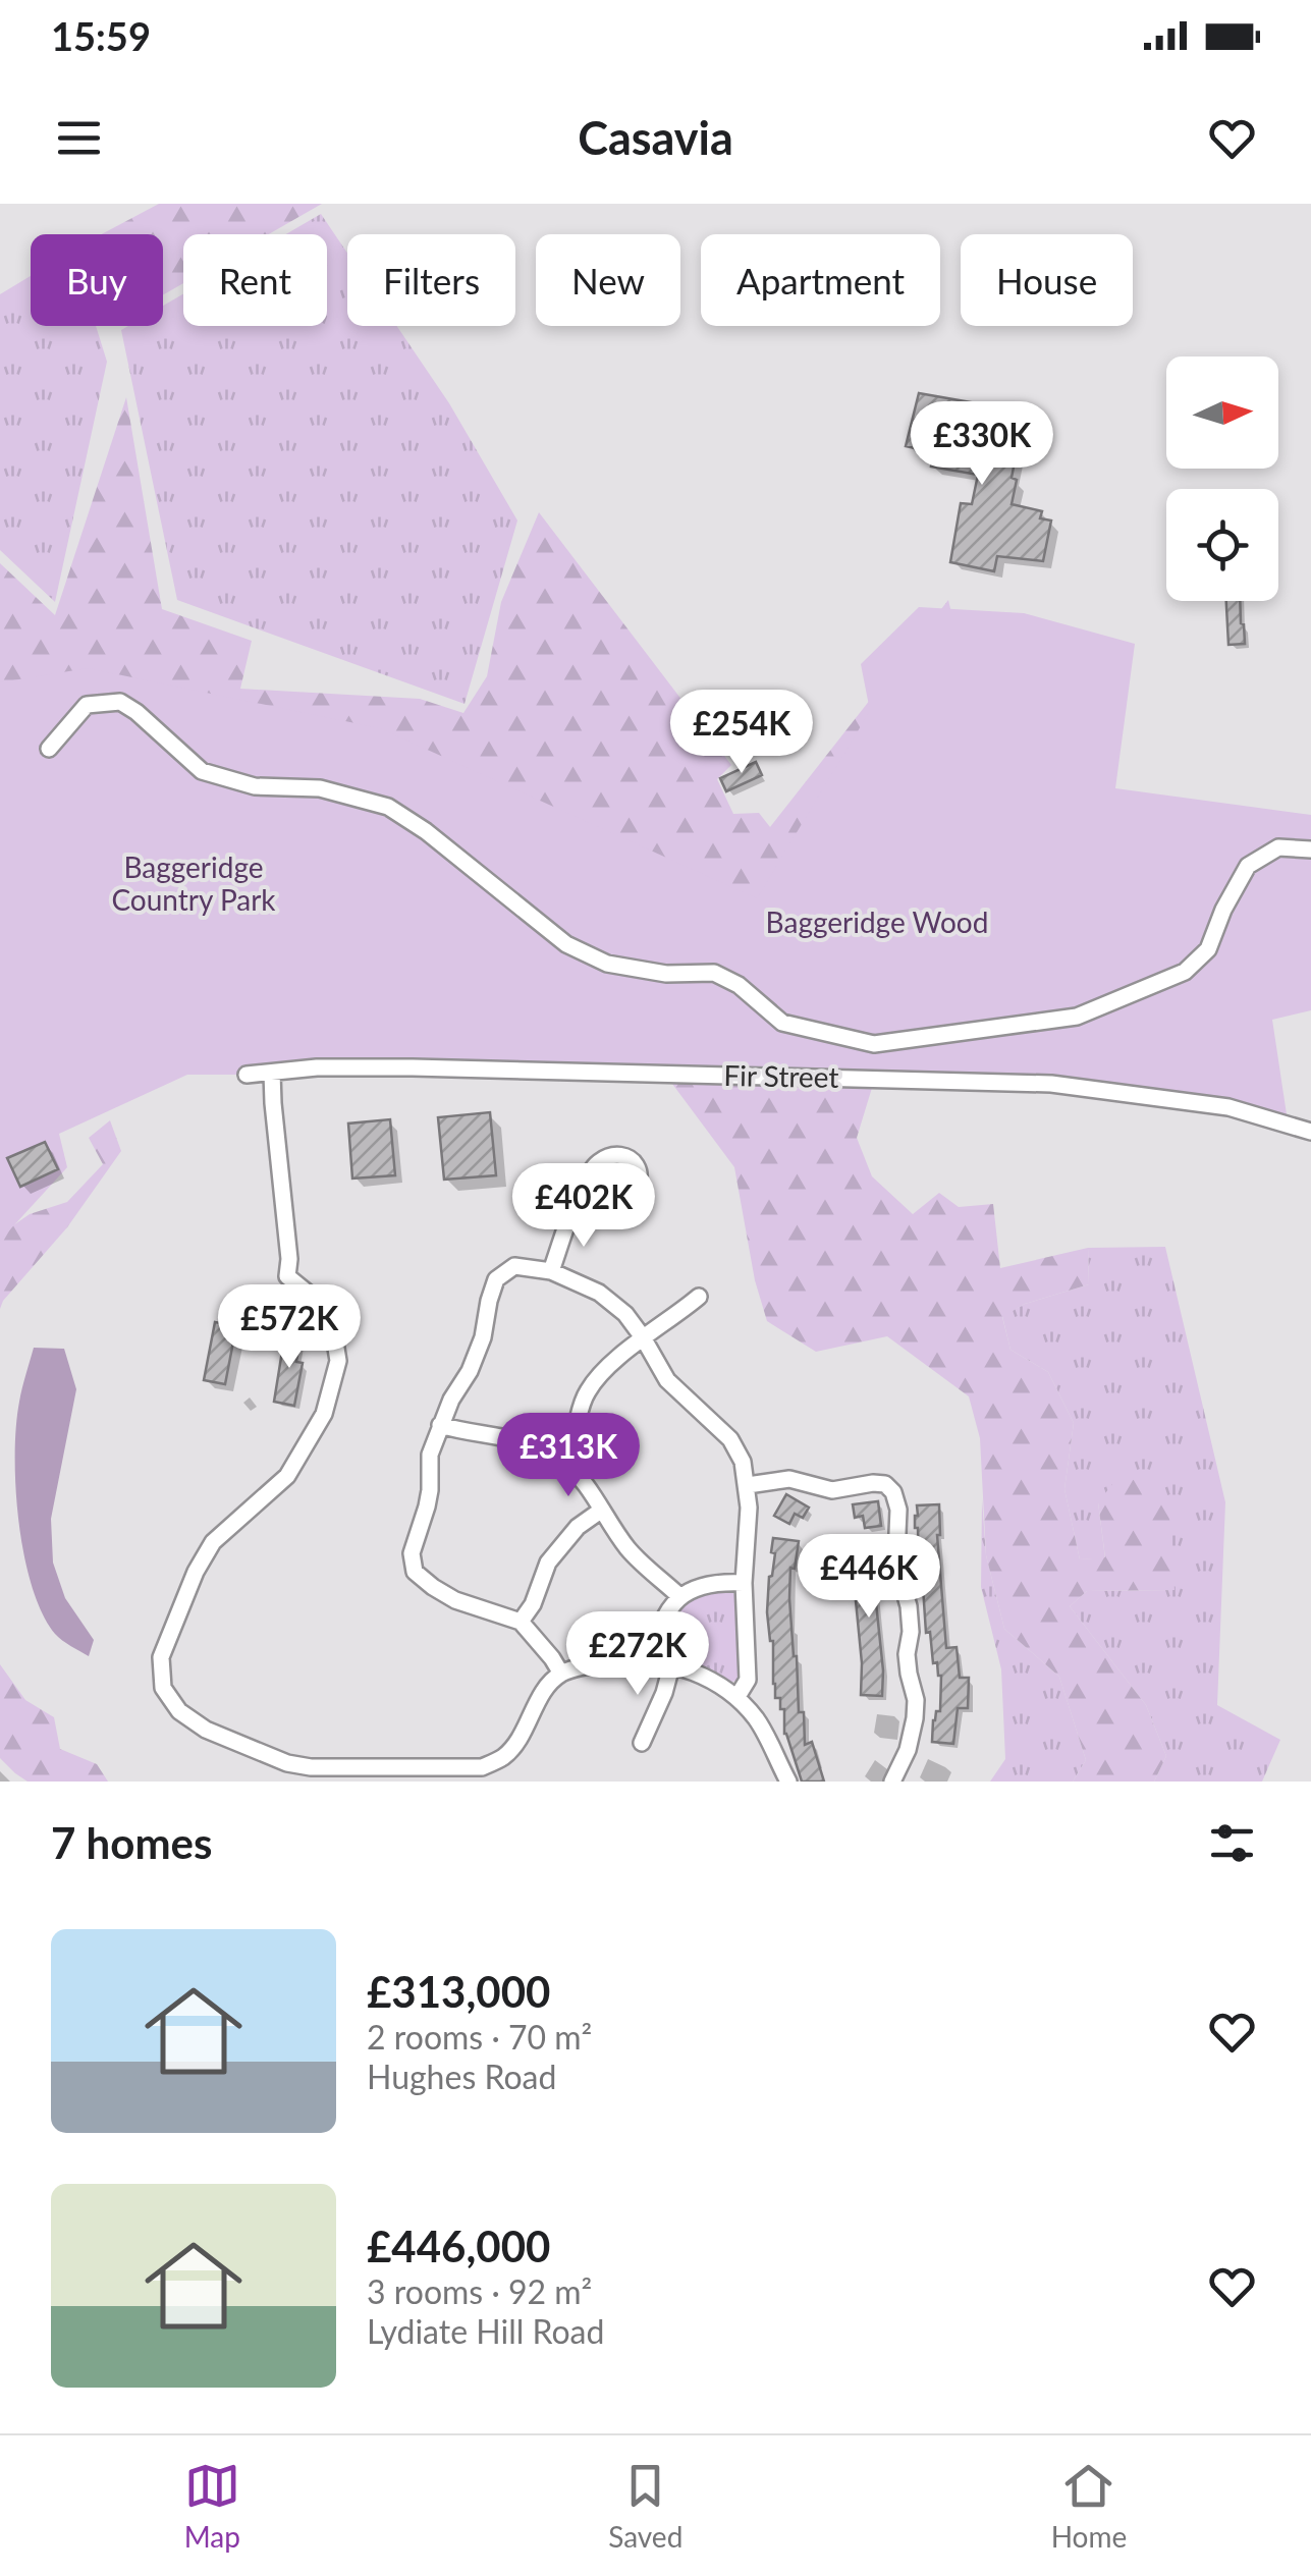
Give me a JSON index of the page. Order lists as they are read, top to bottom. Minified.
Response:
{"streets":{"street":["Fir Street"]},"parks":["Baggeridge Country Park","Baggeridge Wood"],"north":"right","page":{"status":"15:59","header":"Casavia","chip":["Buy","Rent","Filters","New","Apartment","House"],"price":["£330K","£254K","£402K","£572K","£313K","£446K","£272K"],"heading":"7 homes","list":[{"name":"£313,000","note":"2 rooms · 70 m² · Hughes Road"},{"name":"£446,000","note":"3 rooms · 92 m² · Lydiate Hill Road"}],"tabs":["Map","Saved","Home"]}}
